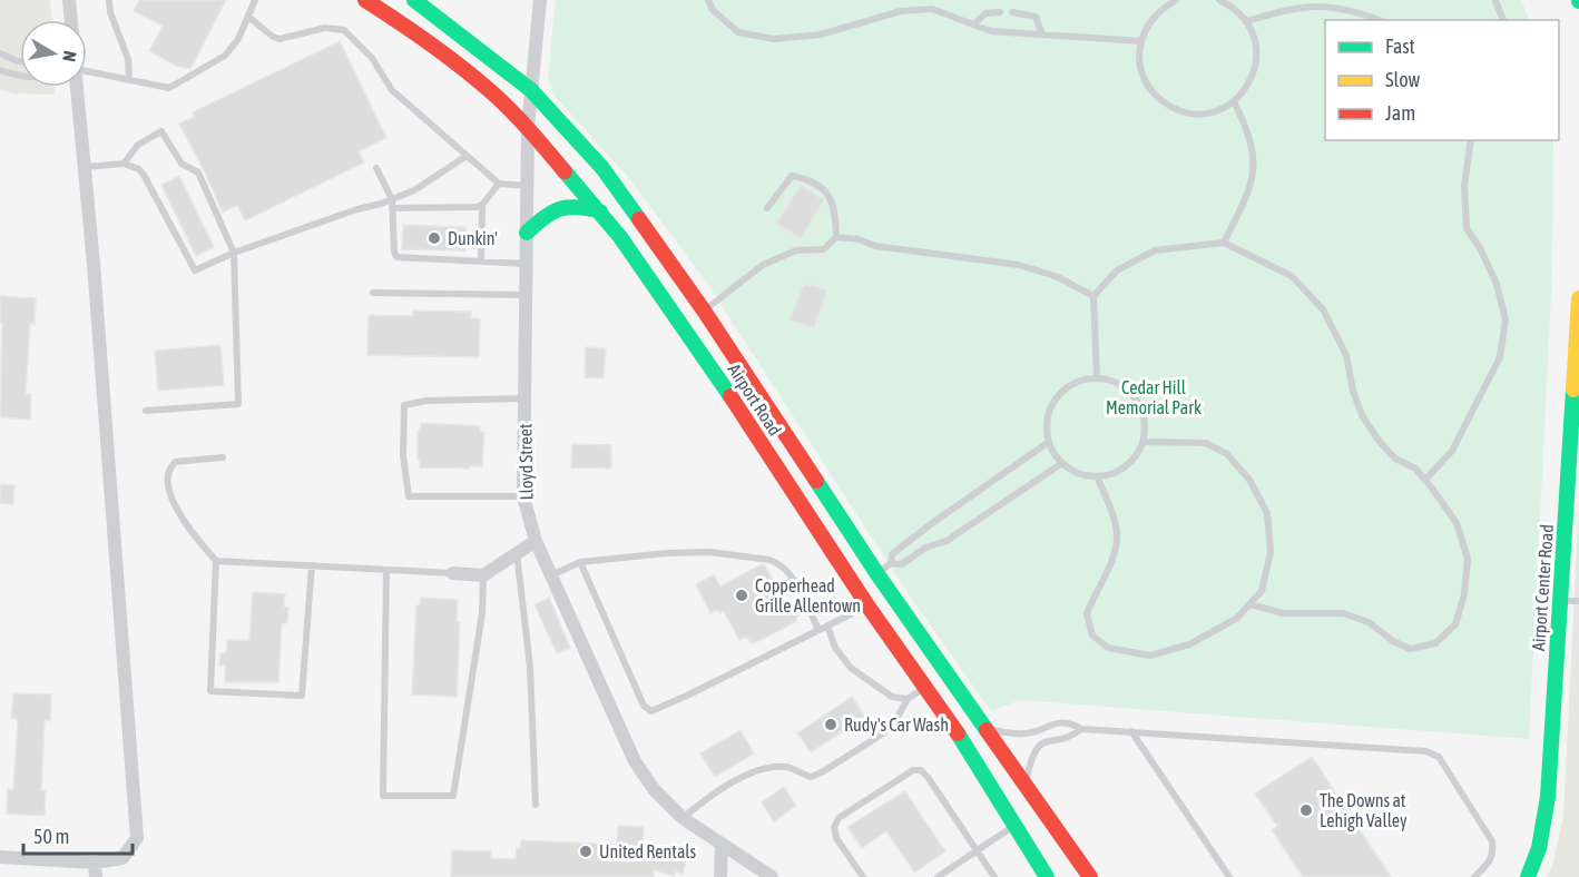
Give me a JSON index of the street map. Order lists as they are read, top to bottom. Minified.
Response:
{"streets":{"main road":["Airport Road","Airport Center Road"],"street":["Lloyd Street"]},"crossings":[["Airport Road","Lloyd Street"]],"parks":["Cedar Hill Memorial Park"],"places":["Dunkin'","Copperhead Grille Allentown","Rudy's Car Wash","The Downs at Lehigh Valley","United Rentals"],"legend":["Fast","Slow","Jam"],"scale_bar":"50 m","north":"right"}
